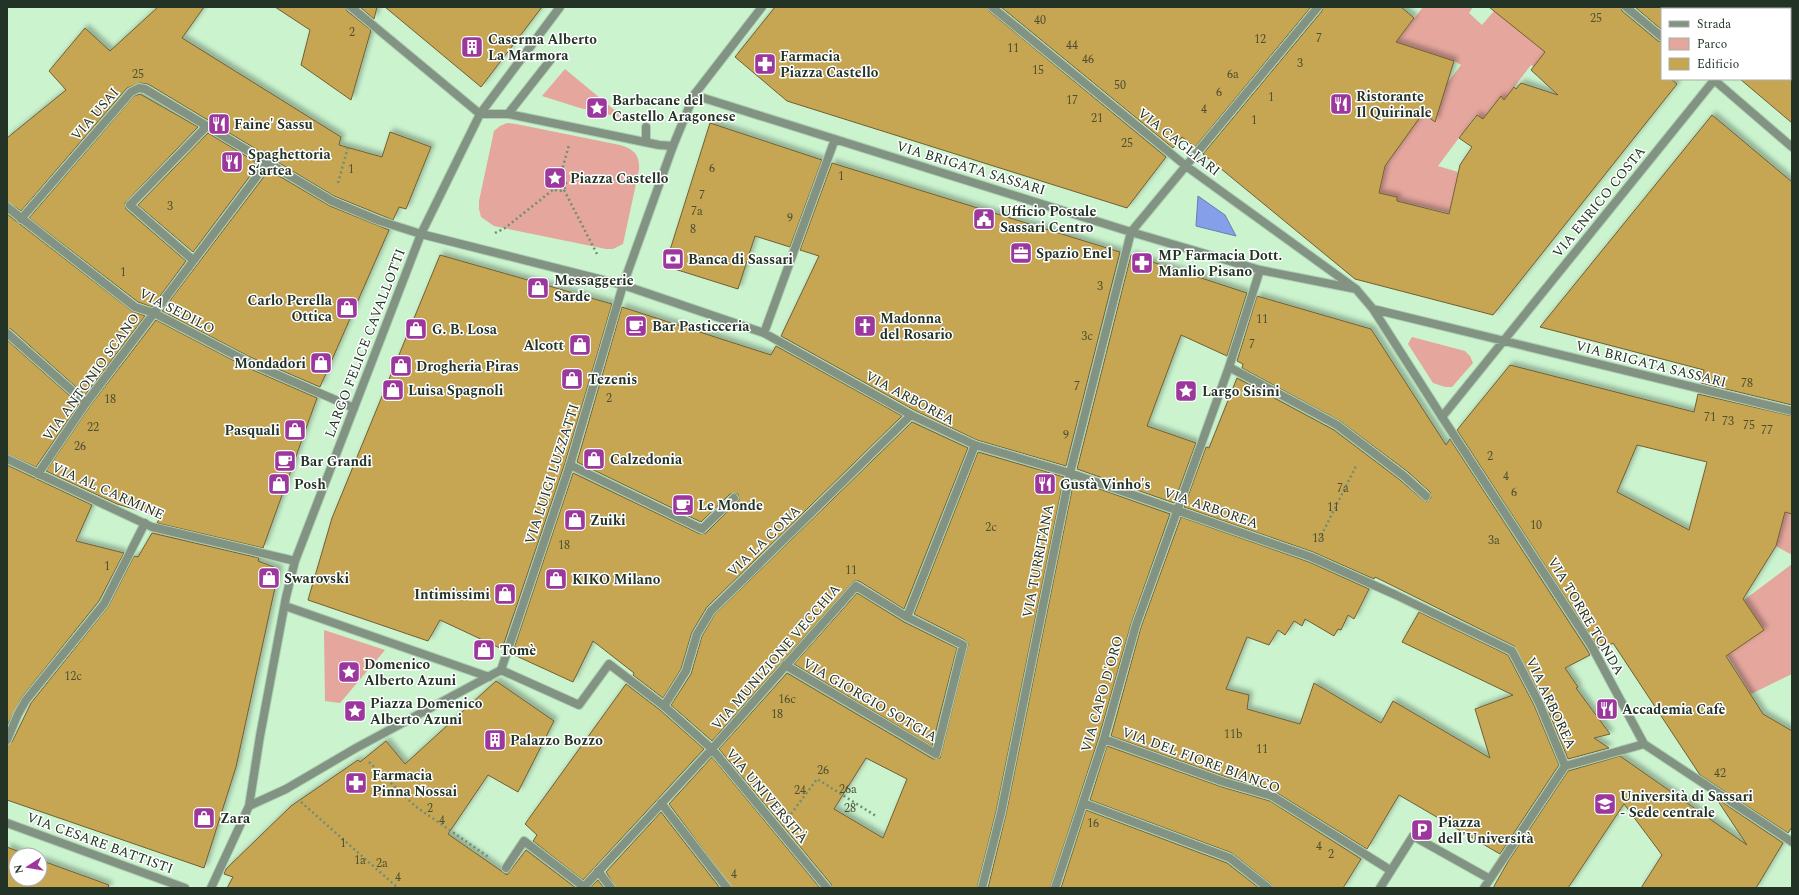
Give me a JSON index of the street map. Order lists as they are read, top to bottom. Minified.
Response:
{"streets":{"street":["VIA USAI","VIA CAGLIARI","VIA BRIGATA SASSARI","VIA ENRICO COSTA","VIA SEDILO","LARGO FELICE CAVALLOTTI","VIA ANTONIO SCANO","VIA ARBOREA","VIA LUIGI LUZZATTI","VIA AL CARMINE","VIA LA CONA","VIA TURRITANA","VIA TORRE TONDA","VIA MUNIZIONE VECCHIA","VIA CAPO D'ORO","VIA GIORGIO SOTGIA","VIA DEL FIORE BIANCO","VIA UNIVERSITÀ","VIA CESARE BATTISTI"]},"crossings":[["VIA USAI","VIA SEDILO"],["VIA USAI","LARGO FELICE CAVALLOTTI"],["VIA USAI","VIA ANTONIO SCANO"],["VIA CAGLIARI","VIA BRIGATA SASSARI"],["VIA CAGLIARI","VIA TURRITANA"],["VIA BRIGATA SASSARI","VIA ENRICO COSTA"],["VIA BRIGATA SASSARI","VIA TURRITANA"],["VIA SEDILO","LARGO FELICE CAVALLOTTI"],["VIA SEDILO","VIA ANTONIO SCANO"],["LARGO FELICE CAVALLOTTI","VIA AL CARMINE"],["VIA ANTONIO SCANO","VIA AL CARMINE"],["VIA ARBOREA","VIA LUIGI LUZZATTI"],["VIA ARBOREA","VIA LA CONA"],["VIA ARBOREA","VIA TURRITANA"],["VIA ARBOREA","VIA TORRE TONDA"],["VIA ARBOREA","VIA CAPO D'ORO"],["VIA LUIGI LUZZATTI","VIA UNIVERSITÀ"],["VIA LA CONA","VIA UNIVERSITÀ"],["VIA MUNIZIONE VECCHIA","VIA GIORGIO SOTGIA"],["VIA MUNIZIONE VECCHIA","VIA UNIVERSITÀ"],["VIA CAPO D'ORO","VIA DEL FIORE BIANCO"]],"places":{"building":["Caserma Alberto La Marmora","Palazzo Bozzo"],"pharmacy":["Farmacia Piazza Castello","MP Farmacia Dott. Manlio Pisano","Farmacia Pinna Nossai"],"restaurant":["Ristorante Il Quirinale","Faine' Sassu","Spaghettoria S‘artea","Gustà Vinho's","Accademia Cafè"],"place":["Barbacane del Castello Aragonese","Piazza Castello","Largo Sisini","Domenico Alberto Azuni","Piazza Domenico Alberto Azuni"],"public building":["Ufficio Postale Sassari Centro"],"office":["Spazio Enel"],"bank":["Banca di Sassari"],"shop":["Messaggerie Sarde","Carlo Perella Ottica","G. B. Losa","Alcott","Mondadori","Drogheria Piras","Tezenis","Luisa Spagnoli","Pasquali","Calzedonia","Posh","Zuiki","Swarovski","KIKO Milano","Intimissimi","Tomè","Zara"],"cafe":["Bar Pasticceria","Bar Grandi","Le Monde"],"church":["Madonna del Rosario"],"school or university":["Università di Sassari - Sede centrale"],"parking":["Piazza dell'Università"]},"house_numbers":["25","40","2","7","12","44","11","46","3","15","25","6a","50","6","1","17","4","21","1","25","6","1","1","7","3","7a","9","8","1","3","11","3c","7","78","7","2","18","71","73","75","22","77","9","26","2","4","7a","6","11","10","2c","13","3a","18","1","11","12c","16c","18","11b","11","26","42","26a","24","2","28","4","16","1","4","2","1a","2a","4","4"],"legend":["Strada","Parco","Edificio"],"north":"left"}
